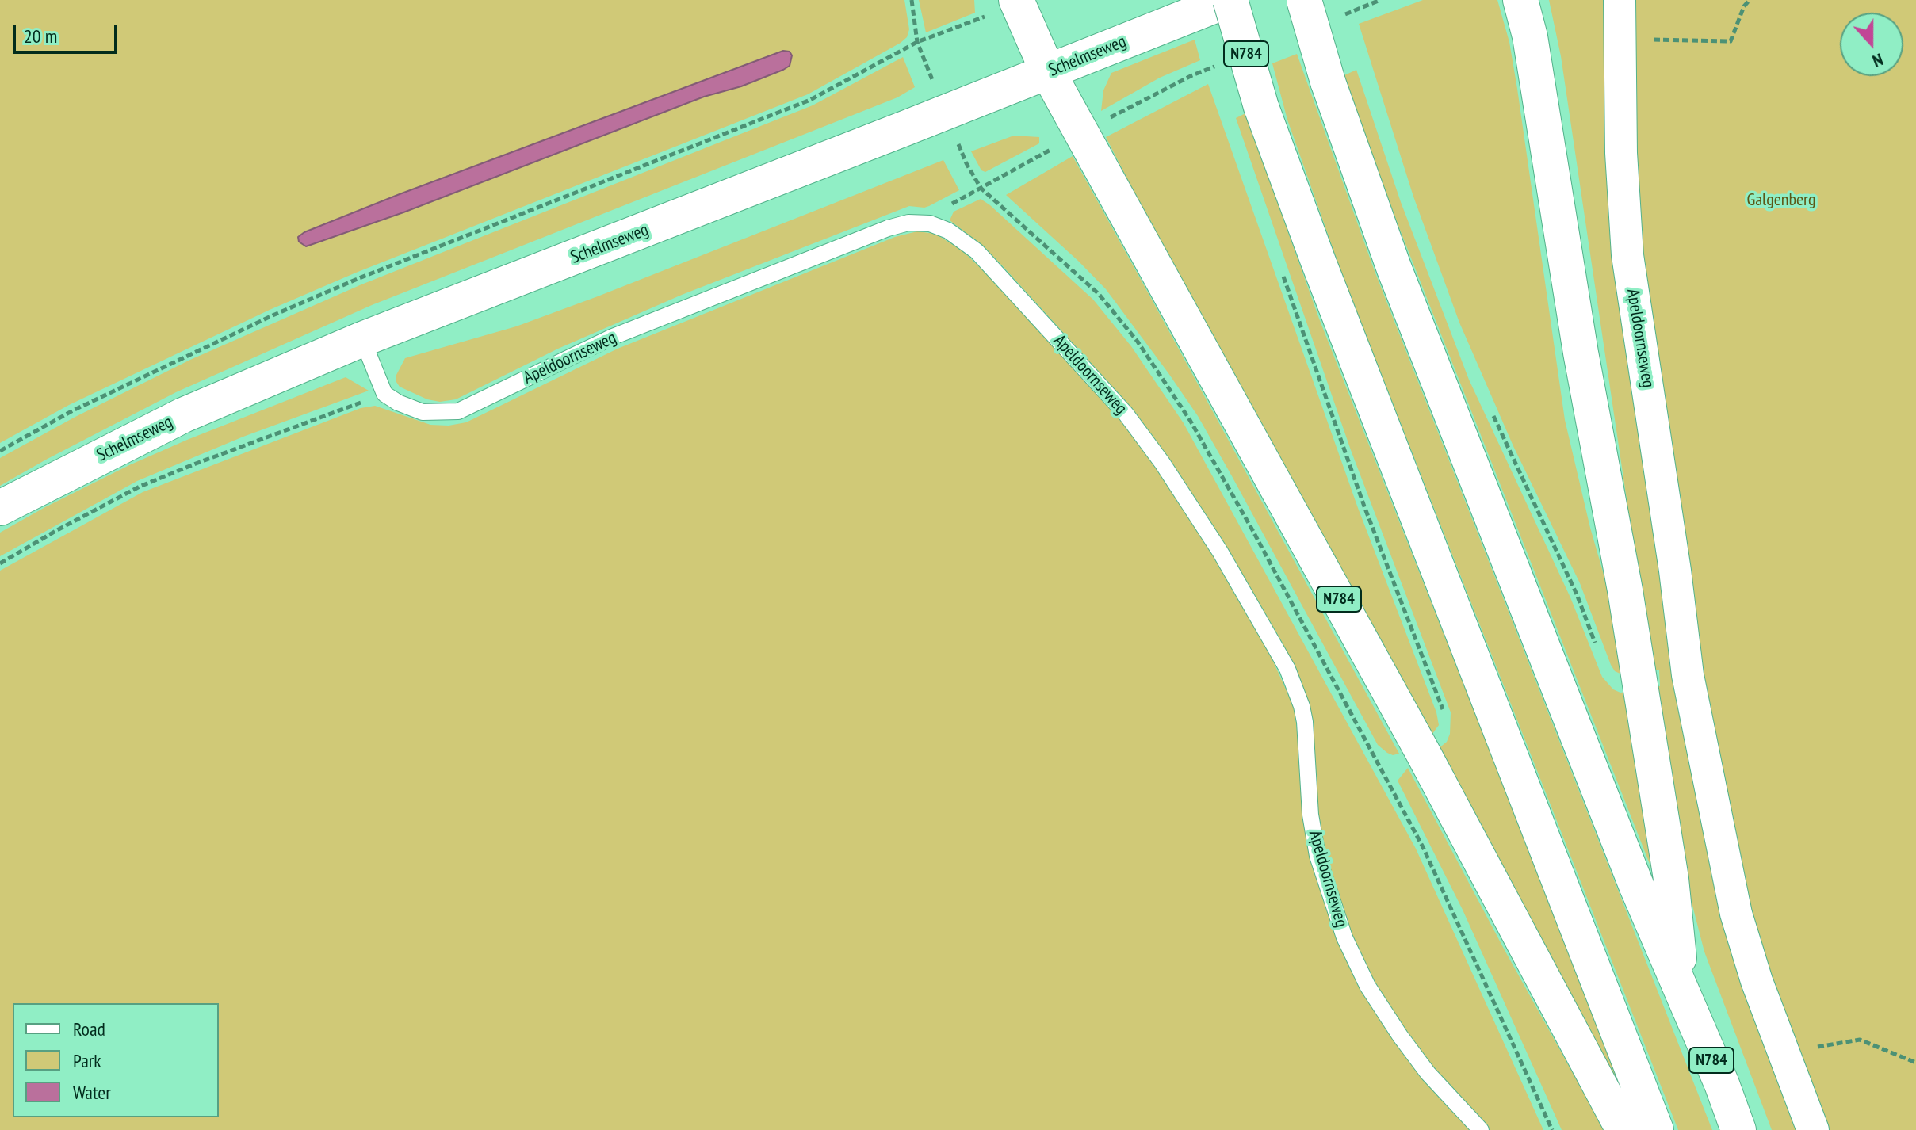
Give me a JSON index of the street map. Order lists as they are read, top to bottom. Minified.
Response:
{"streets":{"main road":["N784","Schelmseweg"],"street":["Apeldoornseweg"]},"crossings":[["N784","Schelmseweg"]],"parks":["Galgenberg"],"legend":["Road","Park","Water"],"scale_bar":"20 m","north":"bottom"}
